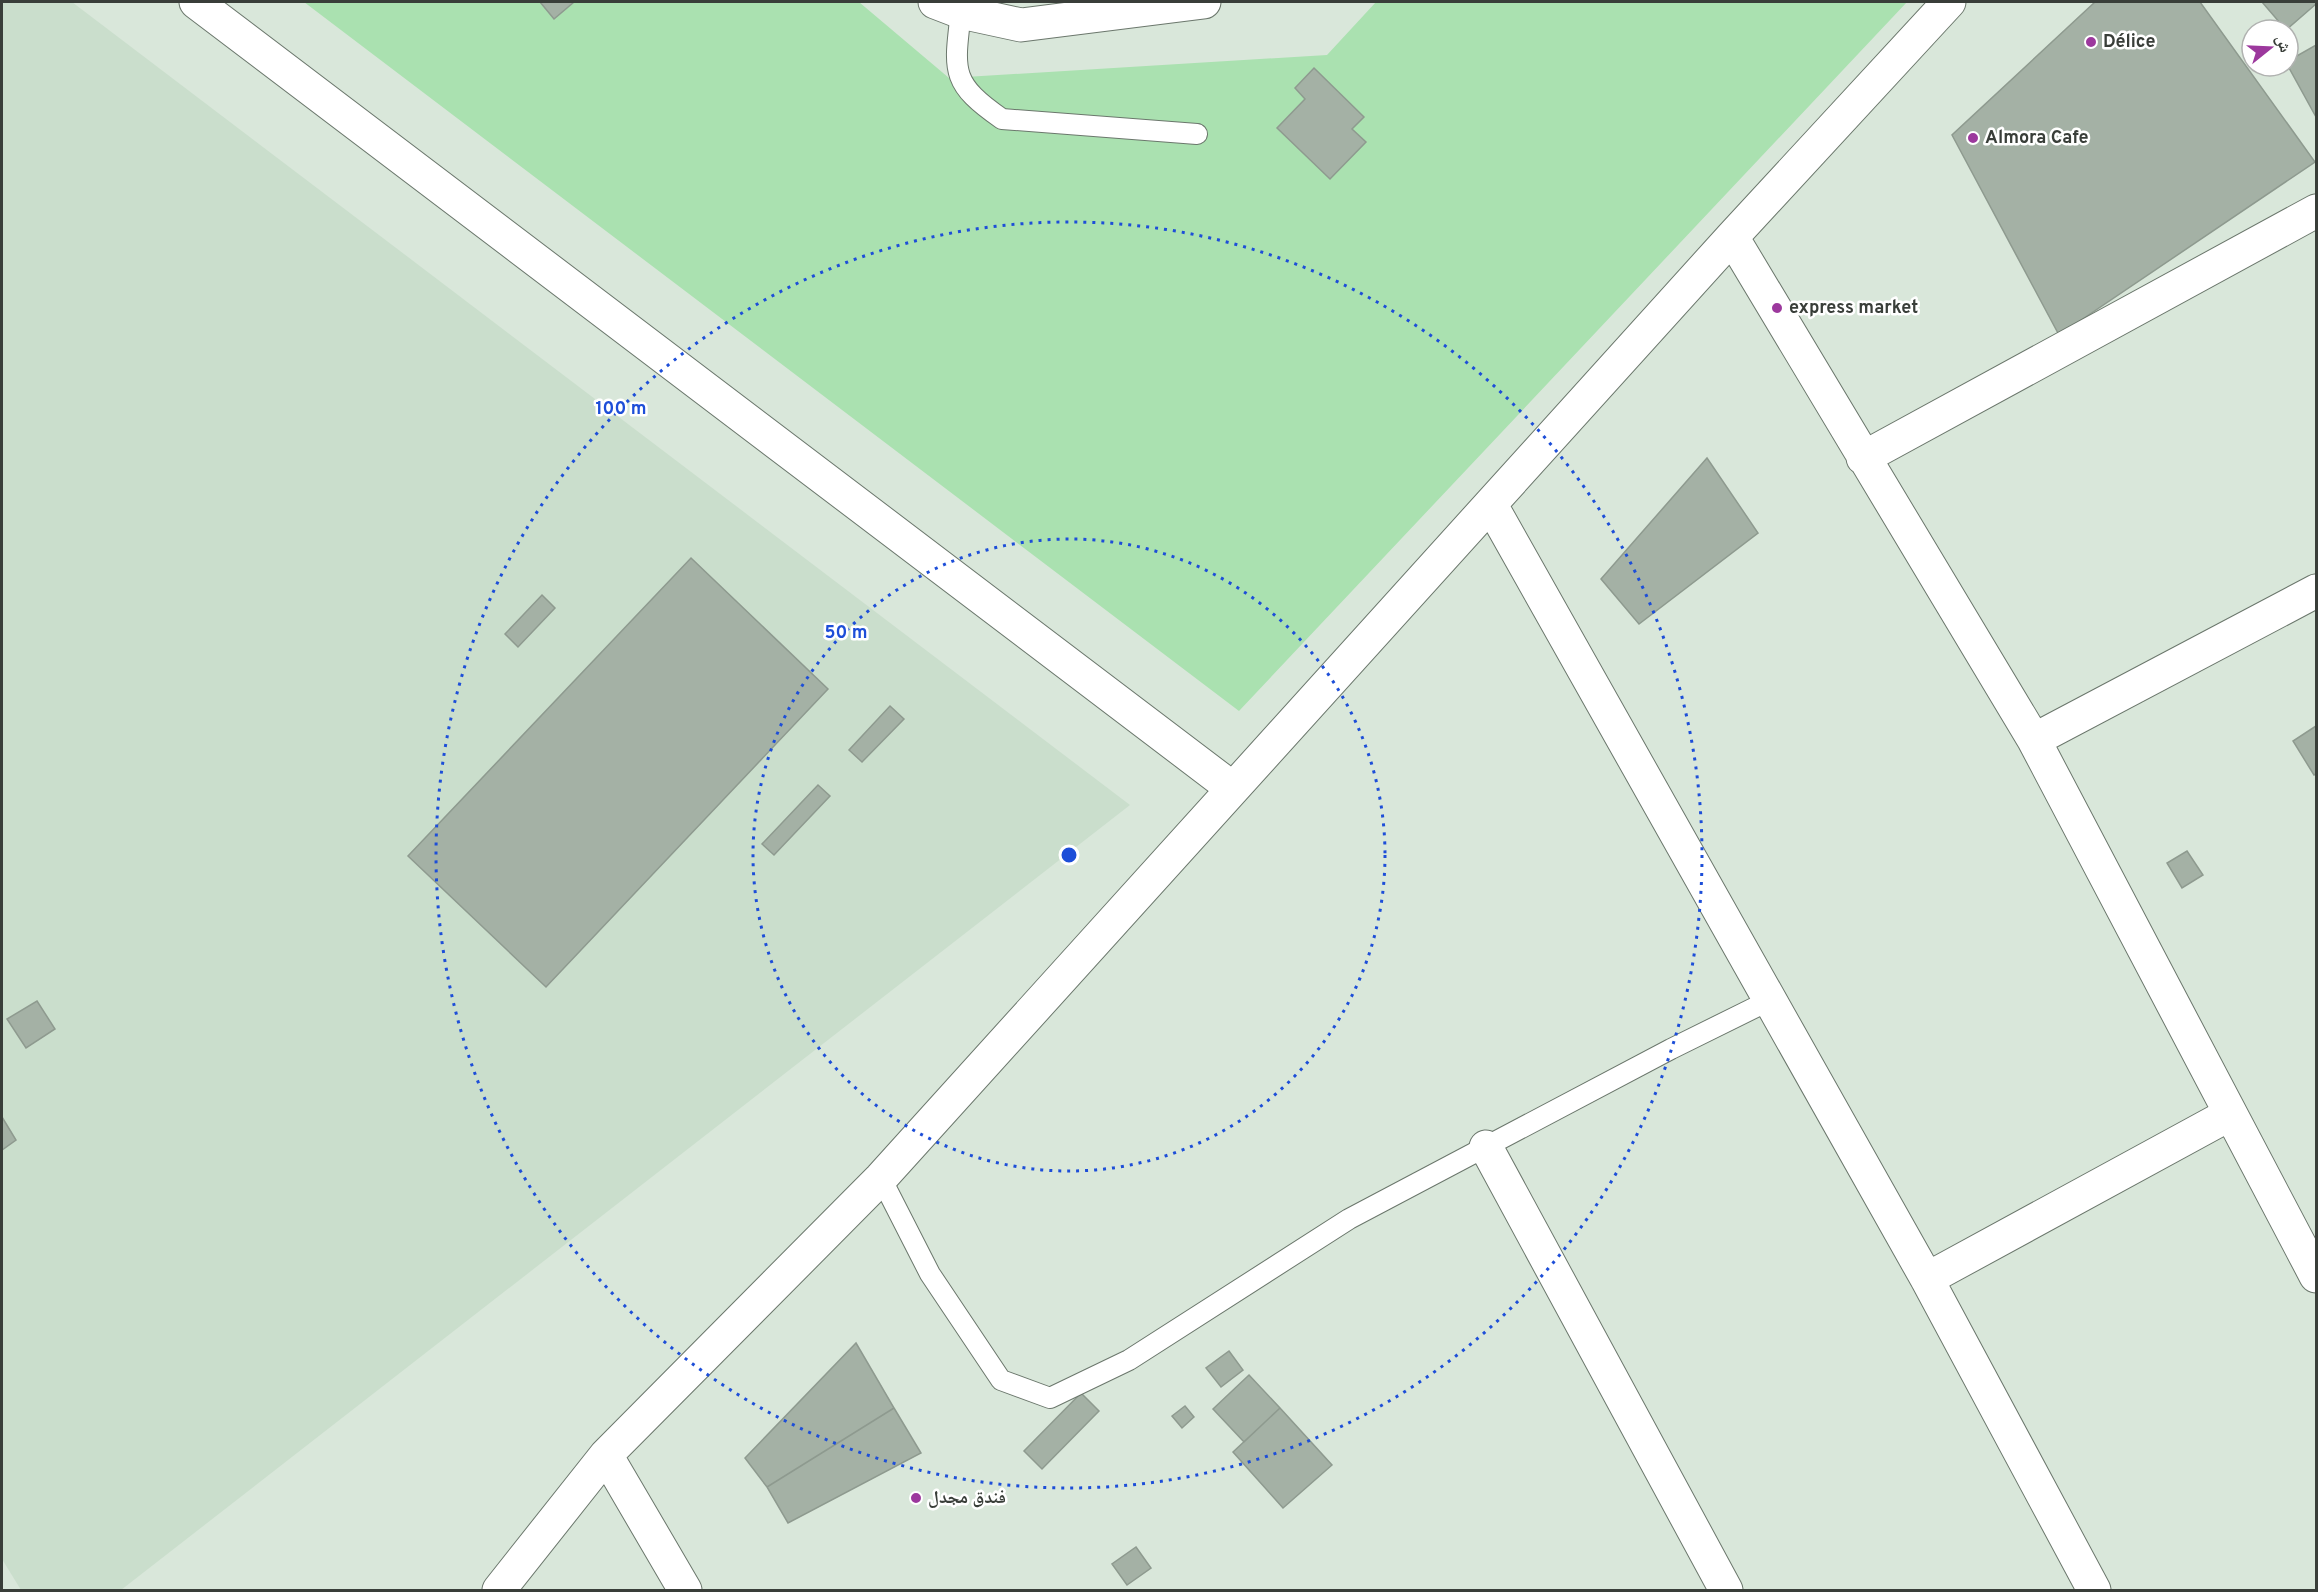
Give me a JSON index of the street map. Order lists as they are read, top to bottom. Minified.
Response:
{"places":["Délice","Almora Cafe","express market","فندق مجدل"],"north":"right","rings":["100 m","50 m"]}
